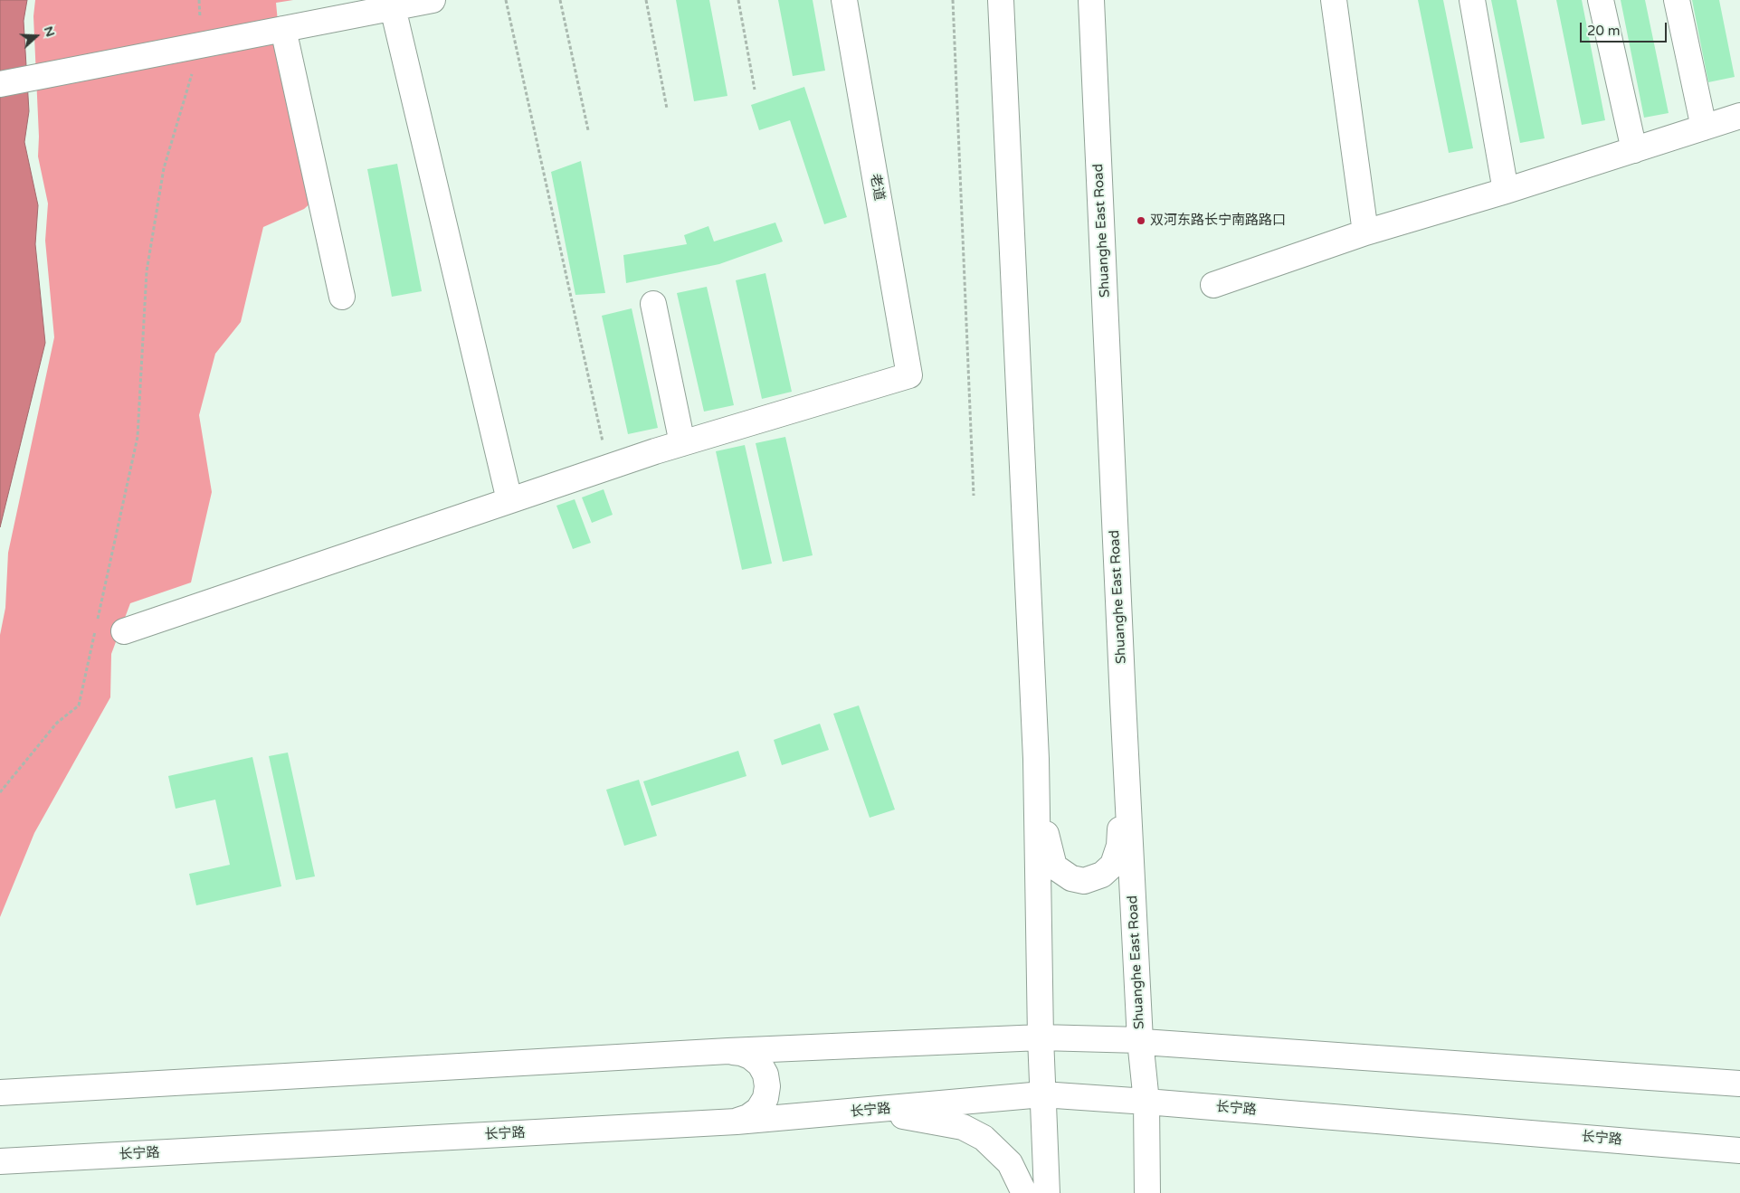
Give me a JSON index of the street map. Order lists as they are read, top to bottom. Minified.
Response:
{"streets":{"street":["老道","Shuanghe East Road","长宁路"]},"crossings":[["Shuanghe East Road","长宁路"]],"places":["双河东路长宁南路路口"],"scale_bar":"20 m","north":"right"}
